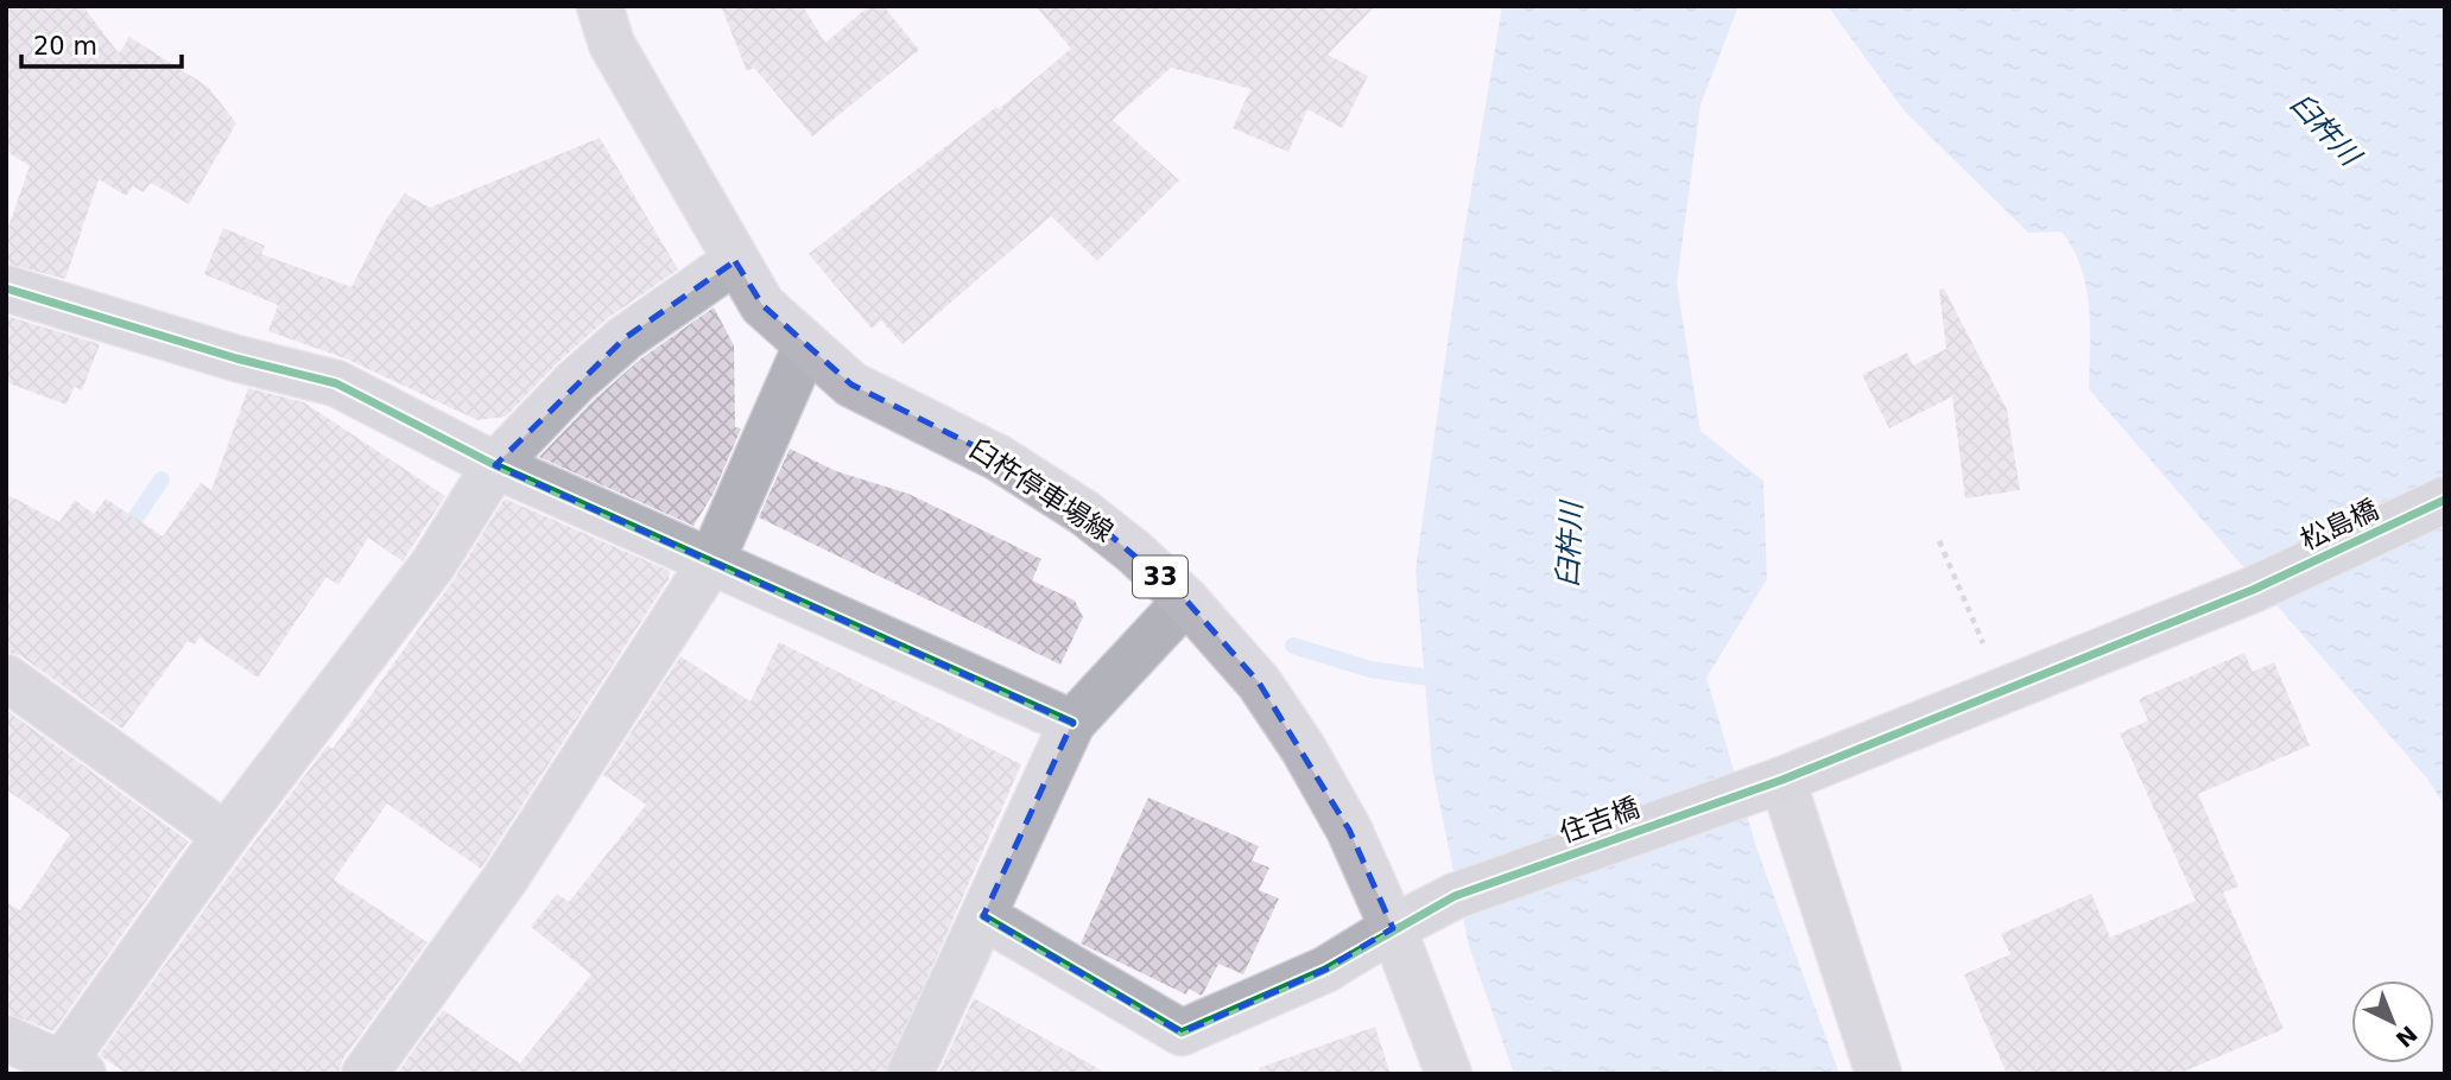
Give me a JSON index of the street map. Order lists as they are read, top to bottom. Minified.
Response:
{"streets":{"main road":["臼杵停車場線","33"],"street":["松島橋","住吉橋"]},"crossings":[["臼杵停車場線","住吉橋"],["松島橋","住吉橋"]],"water":["臼杵川"],"scale_bar":"20 m","north":"bottom right"}
